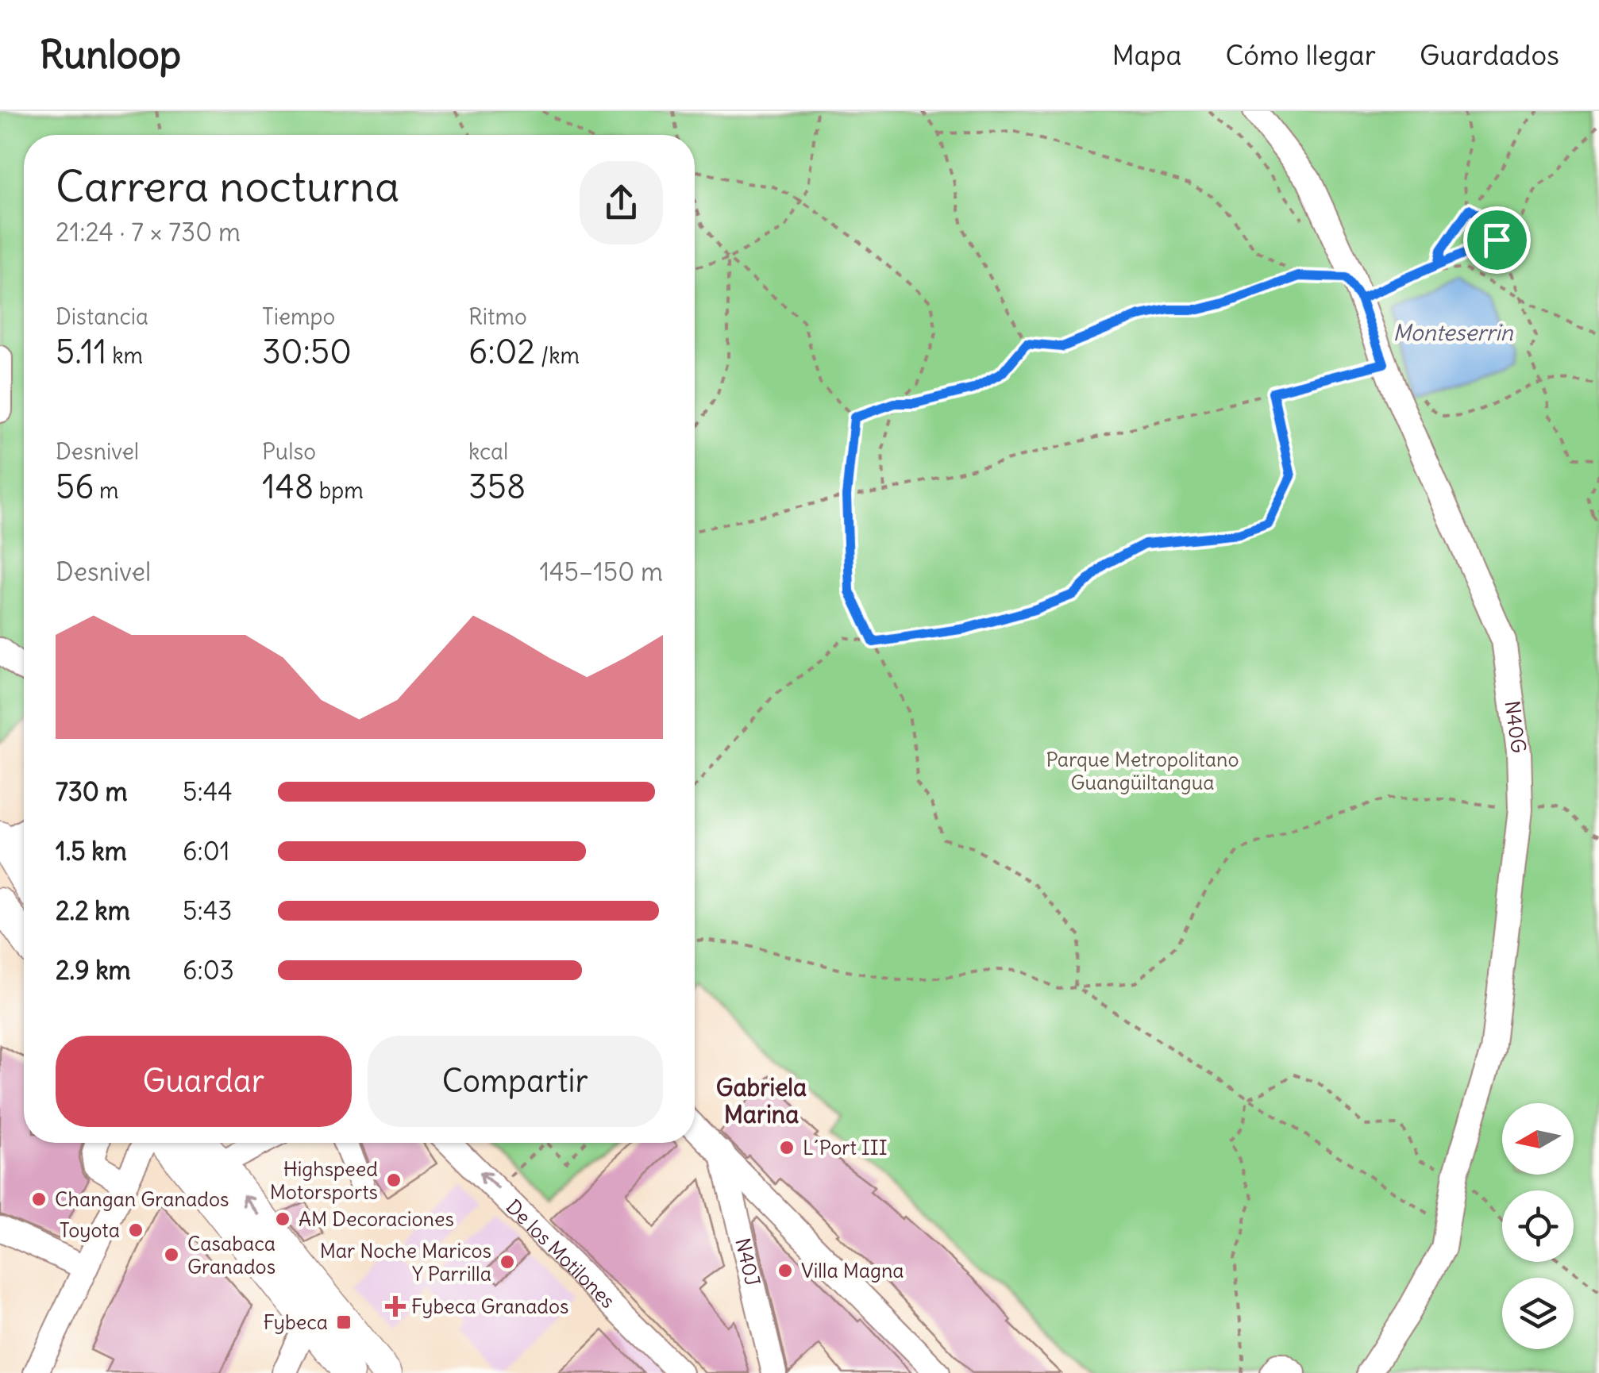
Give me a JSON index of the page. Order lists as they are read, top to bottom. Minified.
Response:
{"streets":{"street":["N40G","De los Motilones","N40J"]},"districts":["Gabriela Marina"],"water":["Monteserrin"],"parks":["Parque Metropolitano Guangüiltangua"],"places":{"other":["L´Port III","Highspeed Motorsports","Changan Granados","AM Decoraciones","Toyota","Casabaca Granados","Mar Noche Maricos Y Parrilla","Villa Magna"],"health":["Fybeca Granados"],"transit":["Fybeca"]},"north":"left","page":{"header":"Runloop","nav":["Mapa","Cómo llegar","Guardados"],"heading":["Carrera nocturna","21:24 · 7 × 730 m"],"stats":[["Distancia","5.11 km"],["Tiempo","30:50"],["Ritmo","6:02 /km"],["Desnivel","56 m"],["Pulso","148 bpm"],["kcal","358"]],"chart":["Desnivel","145–150 m"],"list":[{"name":"730 m","note":"5:44"},{"name":"1.5 km","note":"6:01"},{"name":"2.2 km","note":"5:43"},{"name":"2.9 km","note":"6:03"}],"buttons":["Guardar","Compartir"]}}
